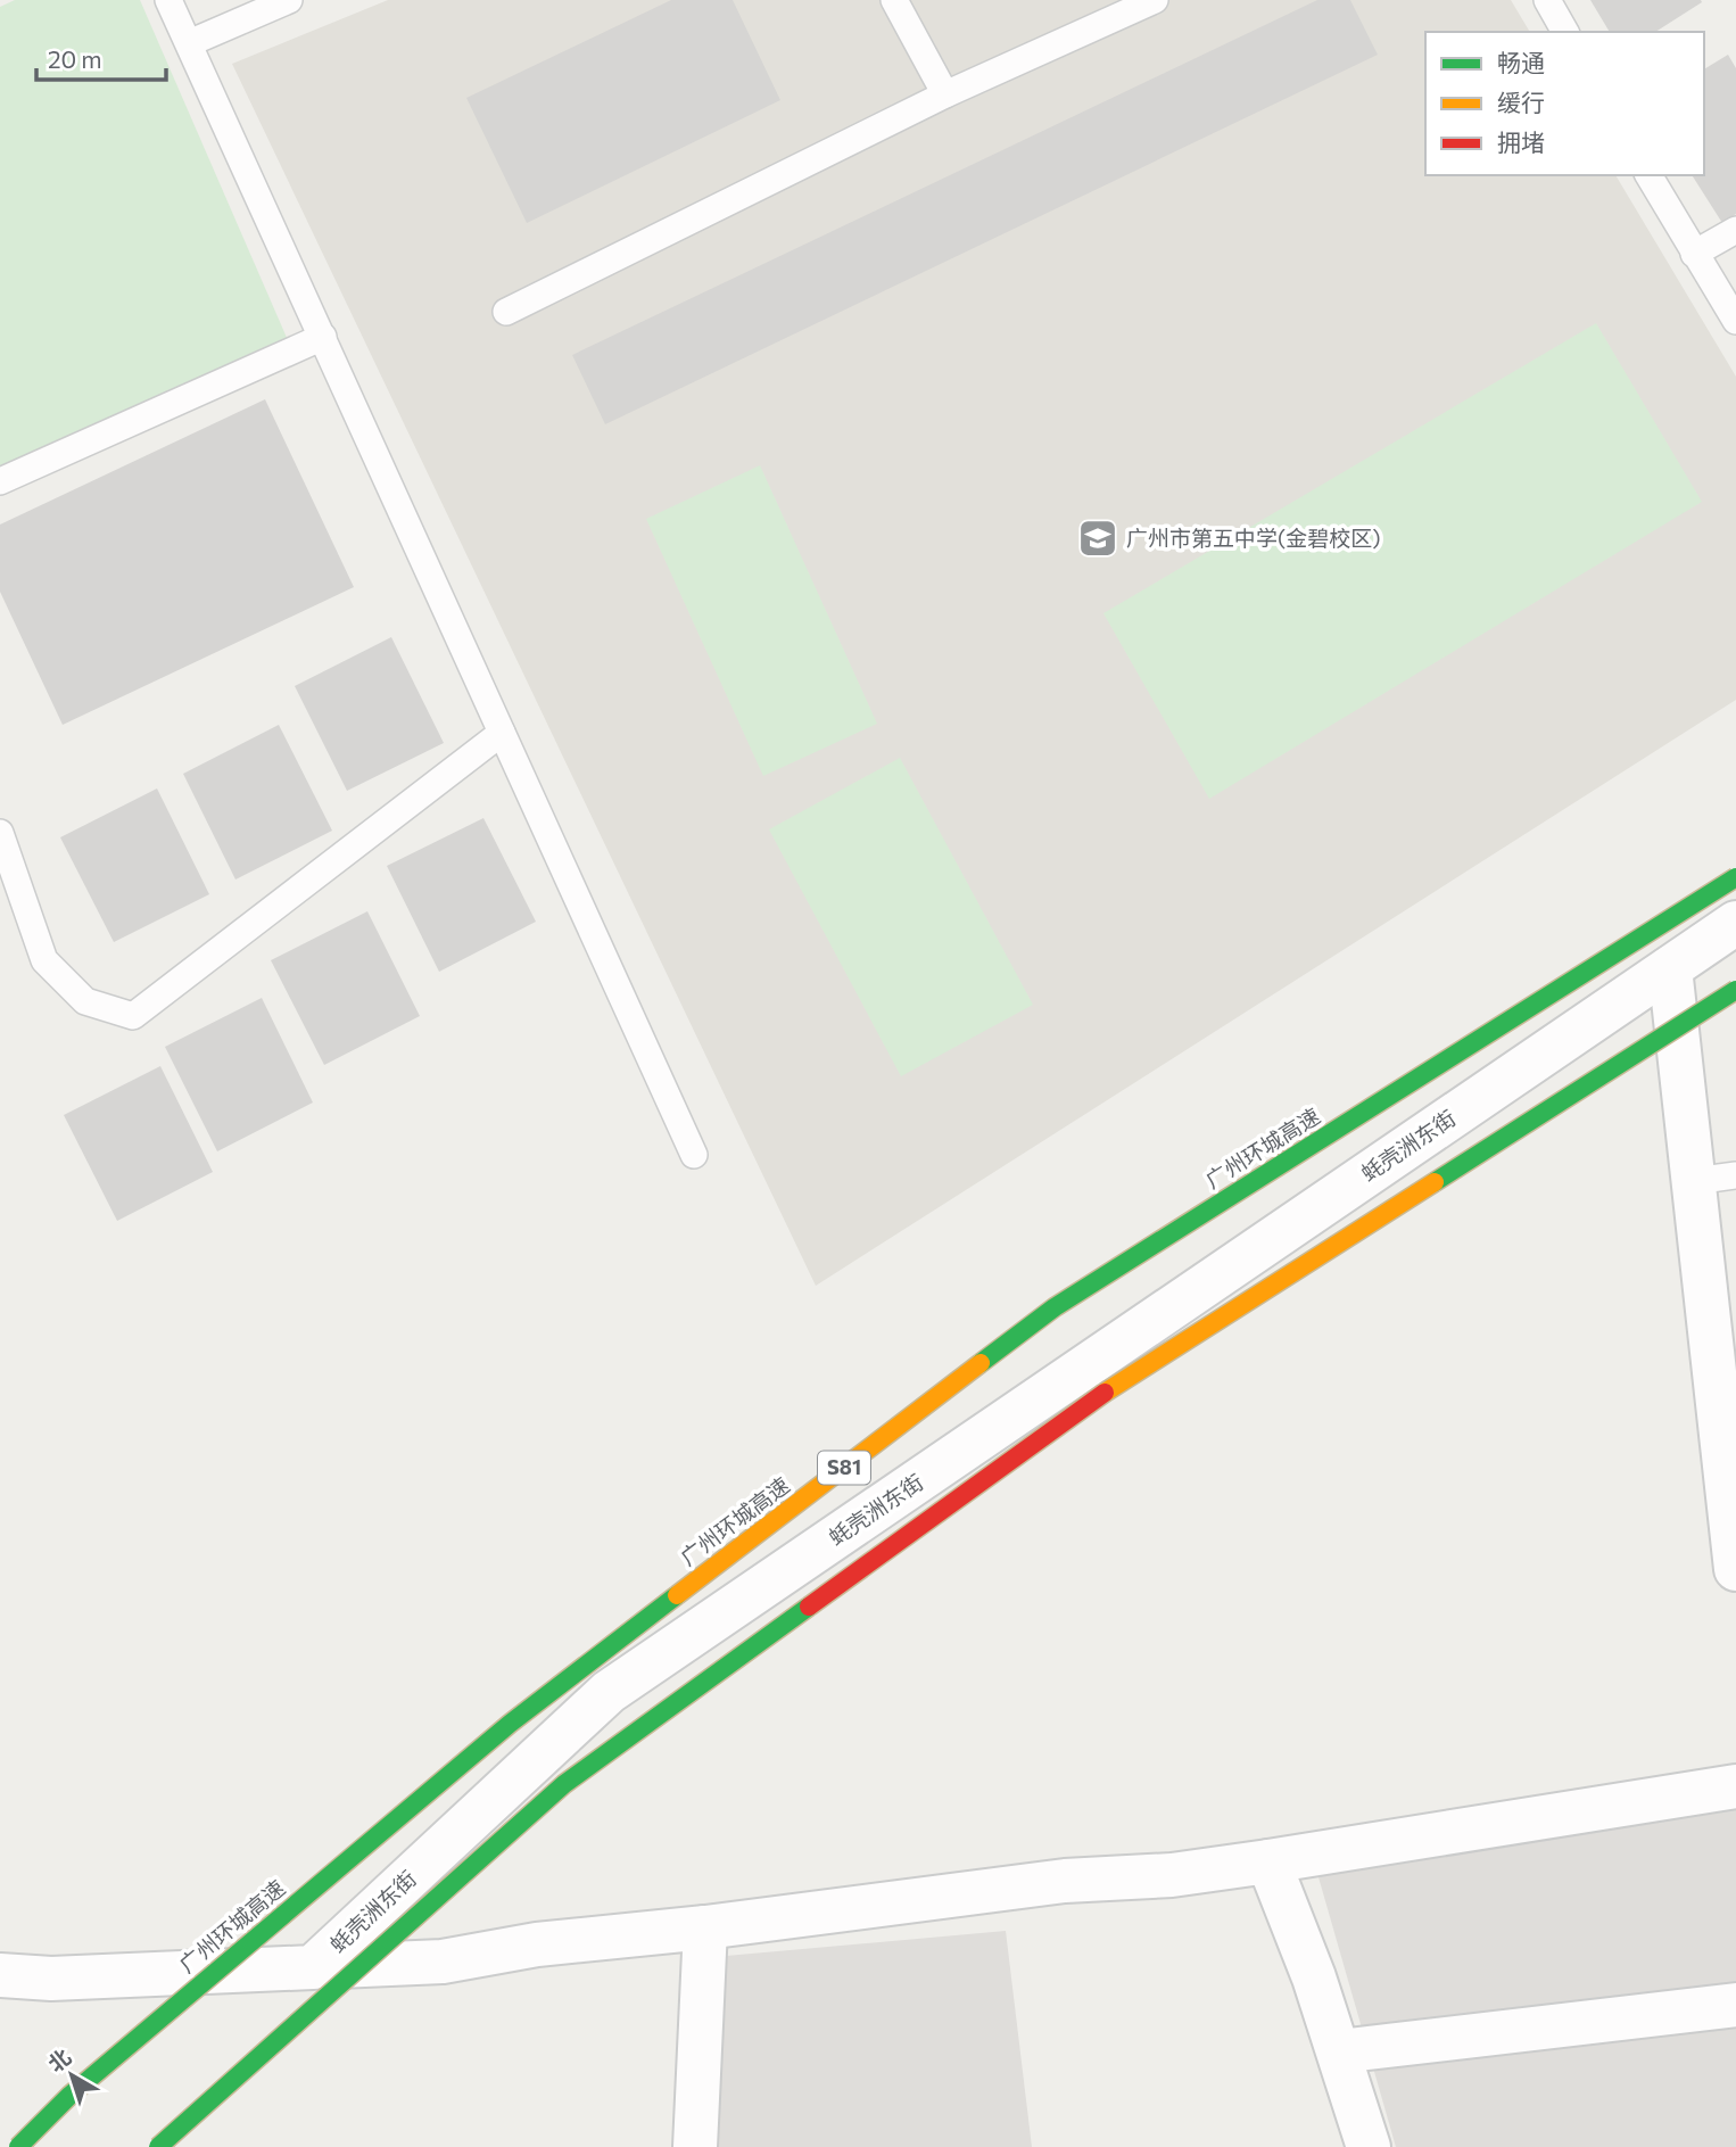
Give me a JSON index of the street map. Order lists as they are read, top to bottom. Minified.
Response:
{"streets":{"highway":["广州环城高速","S81"],"street":["蚝壳洲东街"]},"places":{"school or university":["广州市第五中学(金碧校区)"]},"legend":["畅通","缓行","拥堵"],"scale_bar":"20 m","north":"top left"}
